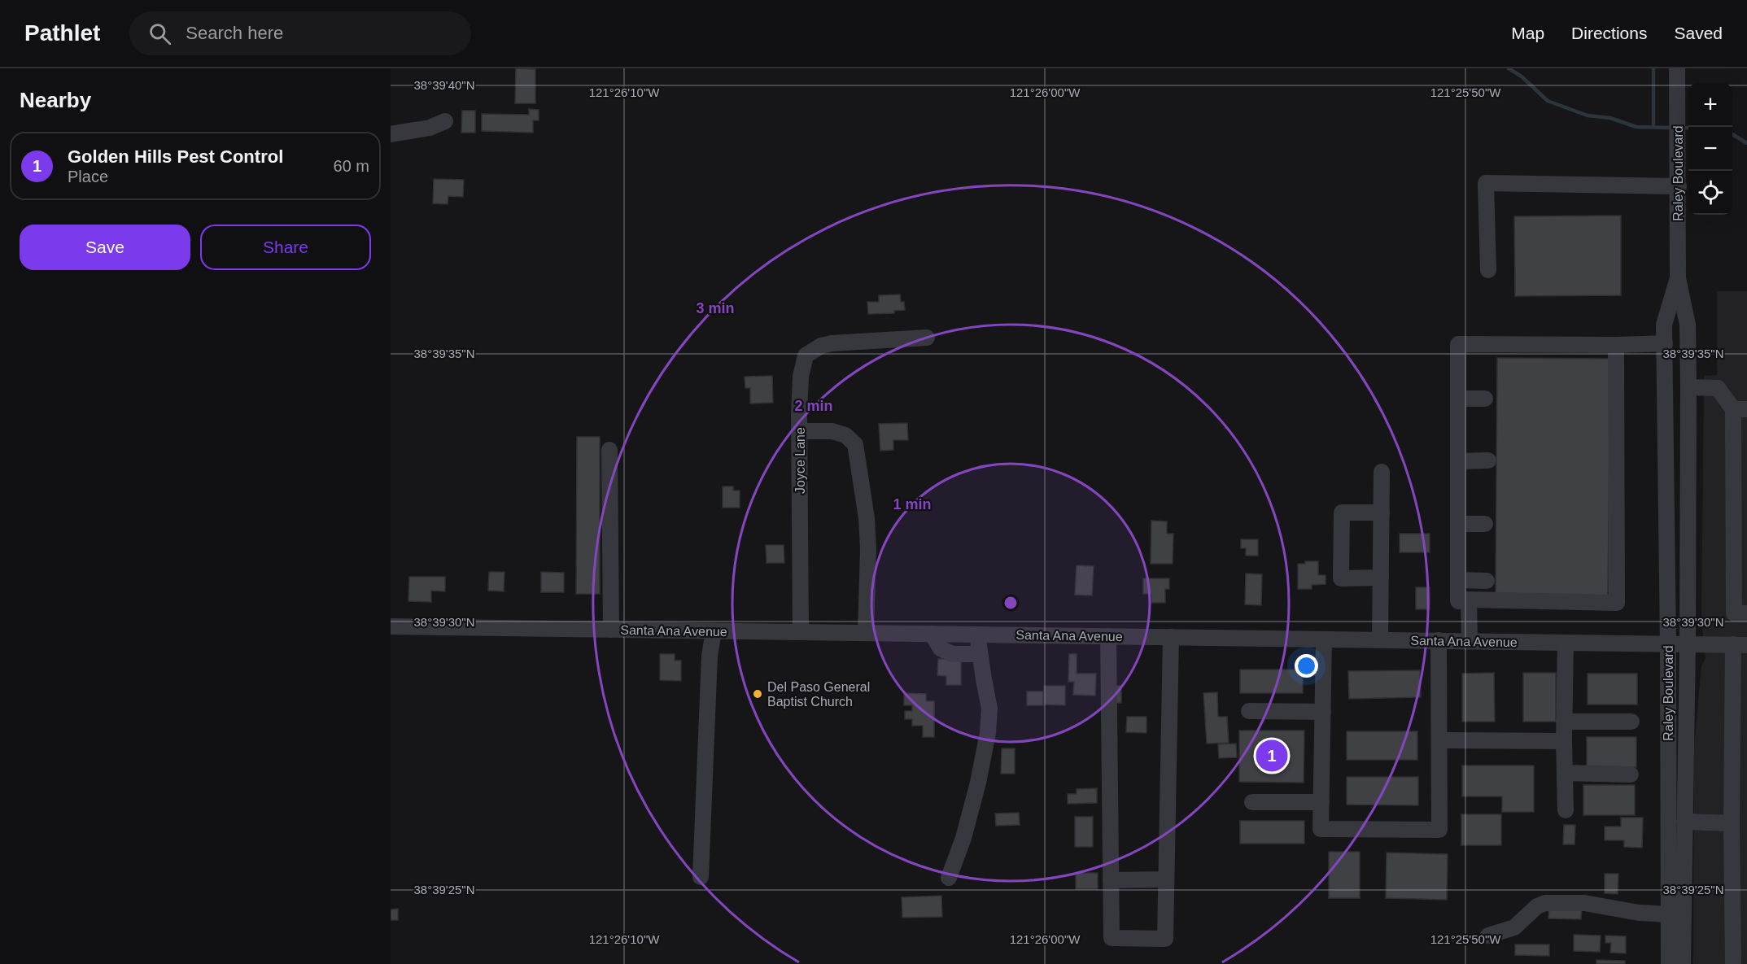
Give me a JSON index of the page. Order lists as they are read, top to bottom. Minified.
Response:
{"streets":{"street":["Raley Boulevard","Joyce Lane","Santa Ana Avenue"]},"crossings":[["Raley Boulevard","Santa Ana Avenue"],["Joyce Lane","Santa Ana Avenue"]],"places":["Del Paso General Baptist Church"],"page":{"header":"Pathlet","search":"Search here","nav":["Map","Directions","Saved"],"heading":"Nearby","map_buttons":["+","−"],"list":[{"mark":"1","name":"Golden Hills Pest Control","note":"Place","value":"60 m"}],"buttons":["Save","Share"],"pins":"1"},"coordinates":["38°39'40\"N","121°26'10\"W","121°26'00\"W","121°25'50\"W","38°39'35\"N","38°39'30\"N","38°39'25\"N"],"rings":["3 min","2 min","1 min"]}
